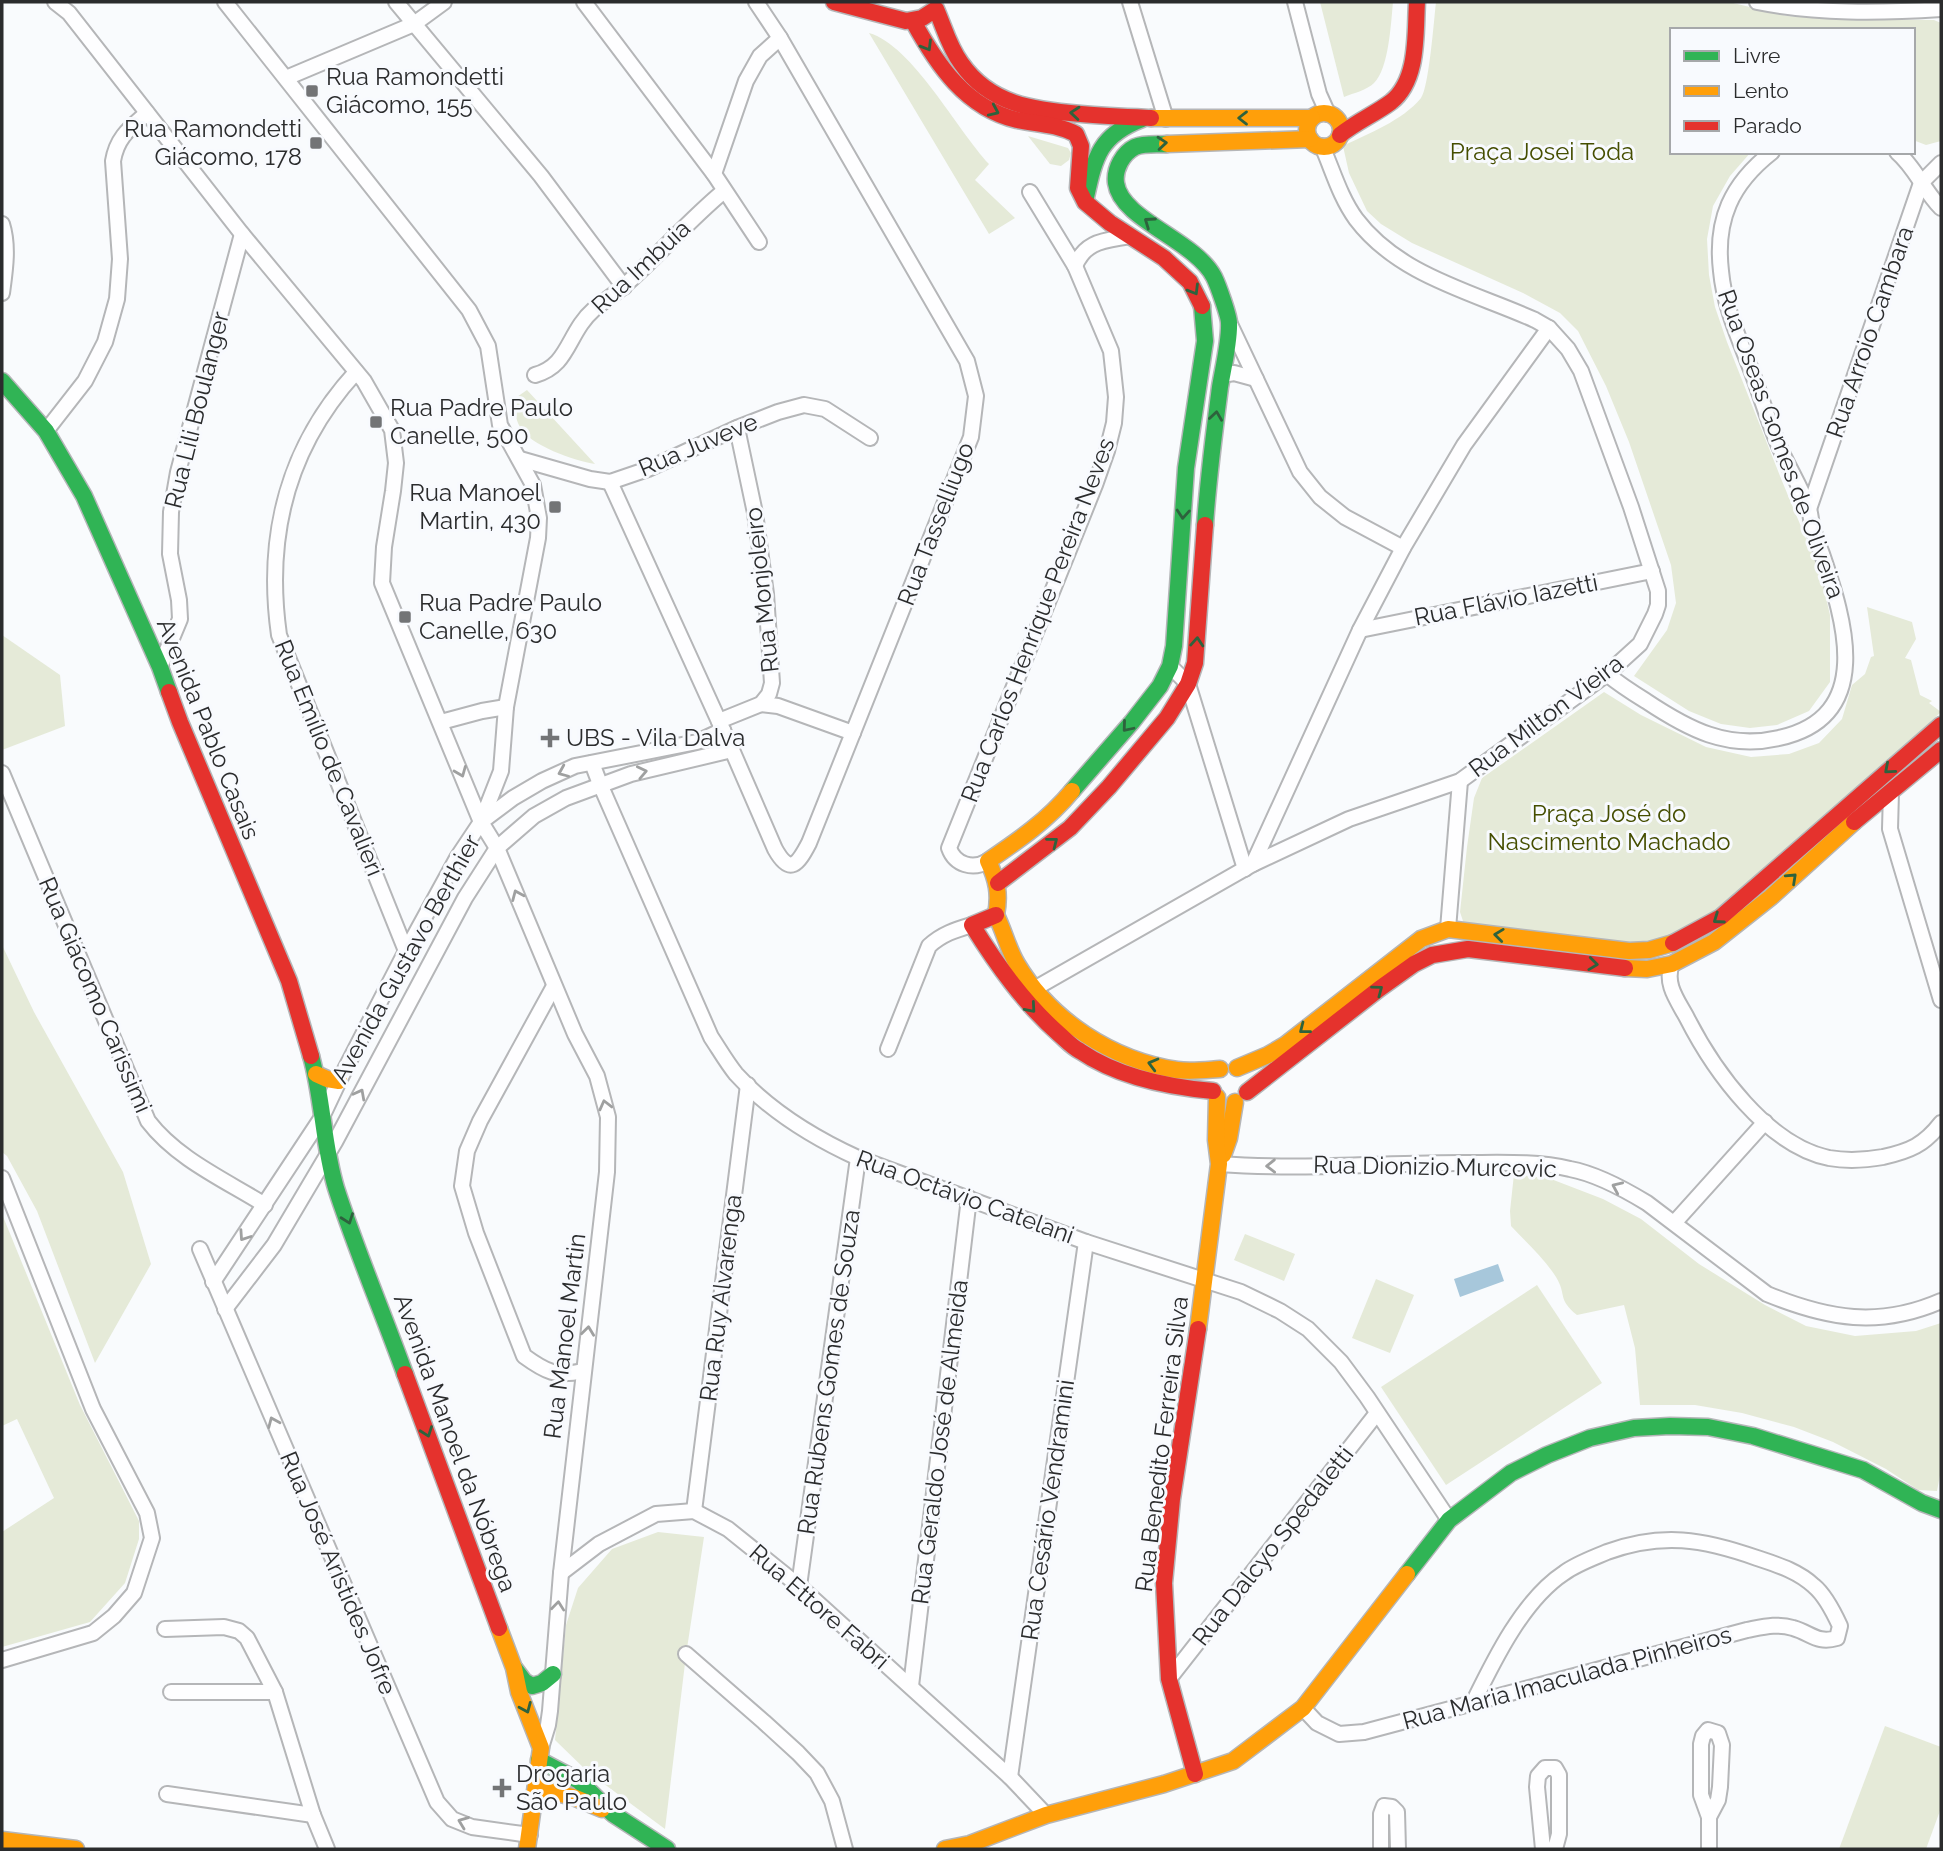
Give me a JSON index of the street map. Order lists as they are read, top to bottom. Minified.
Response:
{"streets":{"street":["Rua Imbuia","Rua Arroio Cambara","Rua Lili Boulanger","Rua Oseas Gomes de Oliveira","Rua Juveve","Rua Tasselliugo","Rua Monjoleiro","Rua Flávio Iazetti","Rua Carlos Henrique Pereira Neves","Rua Milton Vieira","Avenida Pablo Casais","Rua Emílio de Cavalieri","Avenida Gustavo Berthier","Rua Giácomo Carissimi","Rua Dionizio Murcovic","Rua Octávio Catelani","Rua Ruy Alvarenga","Rua Manoel Martin","Rua Rubens Gomes de Souza","Rua Geraldo José de Almeida","Avenida Manoel da Nóbrega","Rua Benedito Ferreira Silva","Rua Cesário Vendramini","Rua Dalcyo Spedaletti","Rua José Aristides Jofre","Rua Ettore Fabri","Rua Maria Imaculada Pinheiros"]},"crossings":[["Rua Arroio Cambara","Rua Oseas Gomes de Oliveira"],["Rua Lili Boulanger","Avenida Pablo Casais"],["Rua Lili Boulanger","Rua Manoel Martin"],["Rua Oseas Gomes de Oliveira","Rua Milton Vieira"],["Rua Juveve","Rua Monjoleiro"],["Rua Tasselliugo","Avenida Gustavo Berthier"],["Rua Monjoleiro","Avenida Gustavo Berthier"],["Rua Flávio Iazetti","Rua Milton Vieira"],["Avenida Pablo Casais","Avenida Gustavo Berthier"],["Avenida Pablo Casais","Avenida Manoel da Nóbrega"],["Rua Emílio de Cavalieri","Avenida Gustavo Berthier"],["Rua Emílio de Cavalieri","Rua Manoel Martin"],["Avenida Gustavo Berthier","Rua Giácomo Carissimi"],["Avenida Gustavo Berthier","Rua Octávio Catelani"],["Avenida Gustavo Berthier","Rua Manoel Martin"],["Avenida Gustavo Berthier","Avenida Manoel da Nóbrega"],["Avenida Gustavo Berthier","Rua José Aristides Jofre"],["Rua Dionizio Murcovic","Rua Benedito Ferreira Silva"],["Rua Octávio Catelani","Rua Ruy Alvarenga"],["Rua Octávio Catelani","Rua Rubens Gomes de Souza"],["Rua Octávio Catelani","Rua Geraldo José de Almeida"],["Rua Octávio Catelani","Rua Benedito Ferreira Silva"],["Rua Octávio Catelani","Rua Cesário Vendramini"],["Rua Octávio Catelani","Rua Dalcyo Spedaletti"],["Rua Ruy Alvarenga","Rua Ettore Fabri"],["Rua Manoel Martin","Avenida Manoel da Nóbrega"],["Rua Manoel Martin","Rua José Aristides Jofre"],["Rua Rubens Gomes de Souza","Rua Ettore Fabri"],["Rua Geraldo José de Almeida","Rua Ettore Fabri"],["Rua Benedito Ferreira Silva","Rua Dalcyo Spedaletti"],["Rua Cesário Vendramini","Rua Ettore Fabri"]],"one_way":["Rua Dionizio Murcovic","Avenida Manoel da Nóbrega","Rua José Aristides Jofre"],"parks":["Praça Josei Toda","Praça José do Nascimento Machado"],"places":{"transit":["Rua Ramondetti Giácomo, 155","Rua Ramondetti Giácomo, 178","Rua Padre Paulo Canelle, 500","Rua Manoel Martin, 430","Rua Padre Paulo Canelle, 630"],"health":["UBS - Vila Dalva","Drogaria São Paulo"]},"legend":["Livre","Lento","Parado"]}
